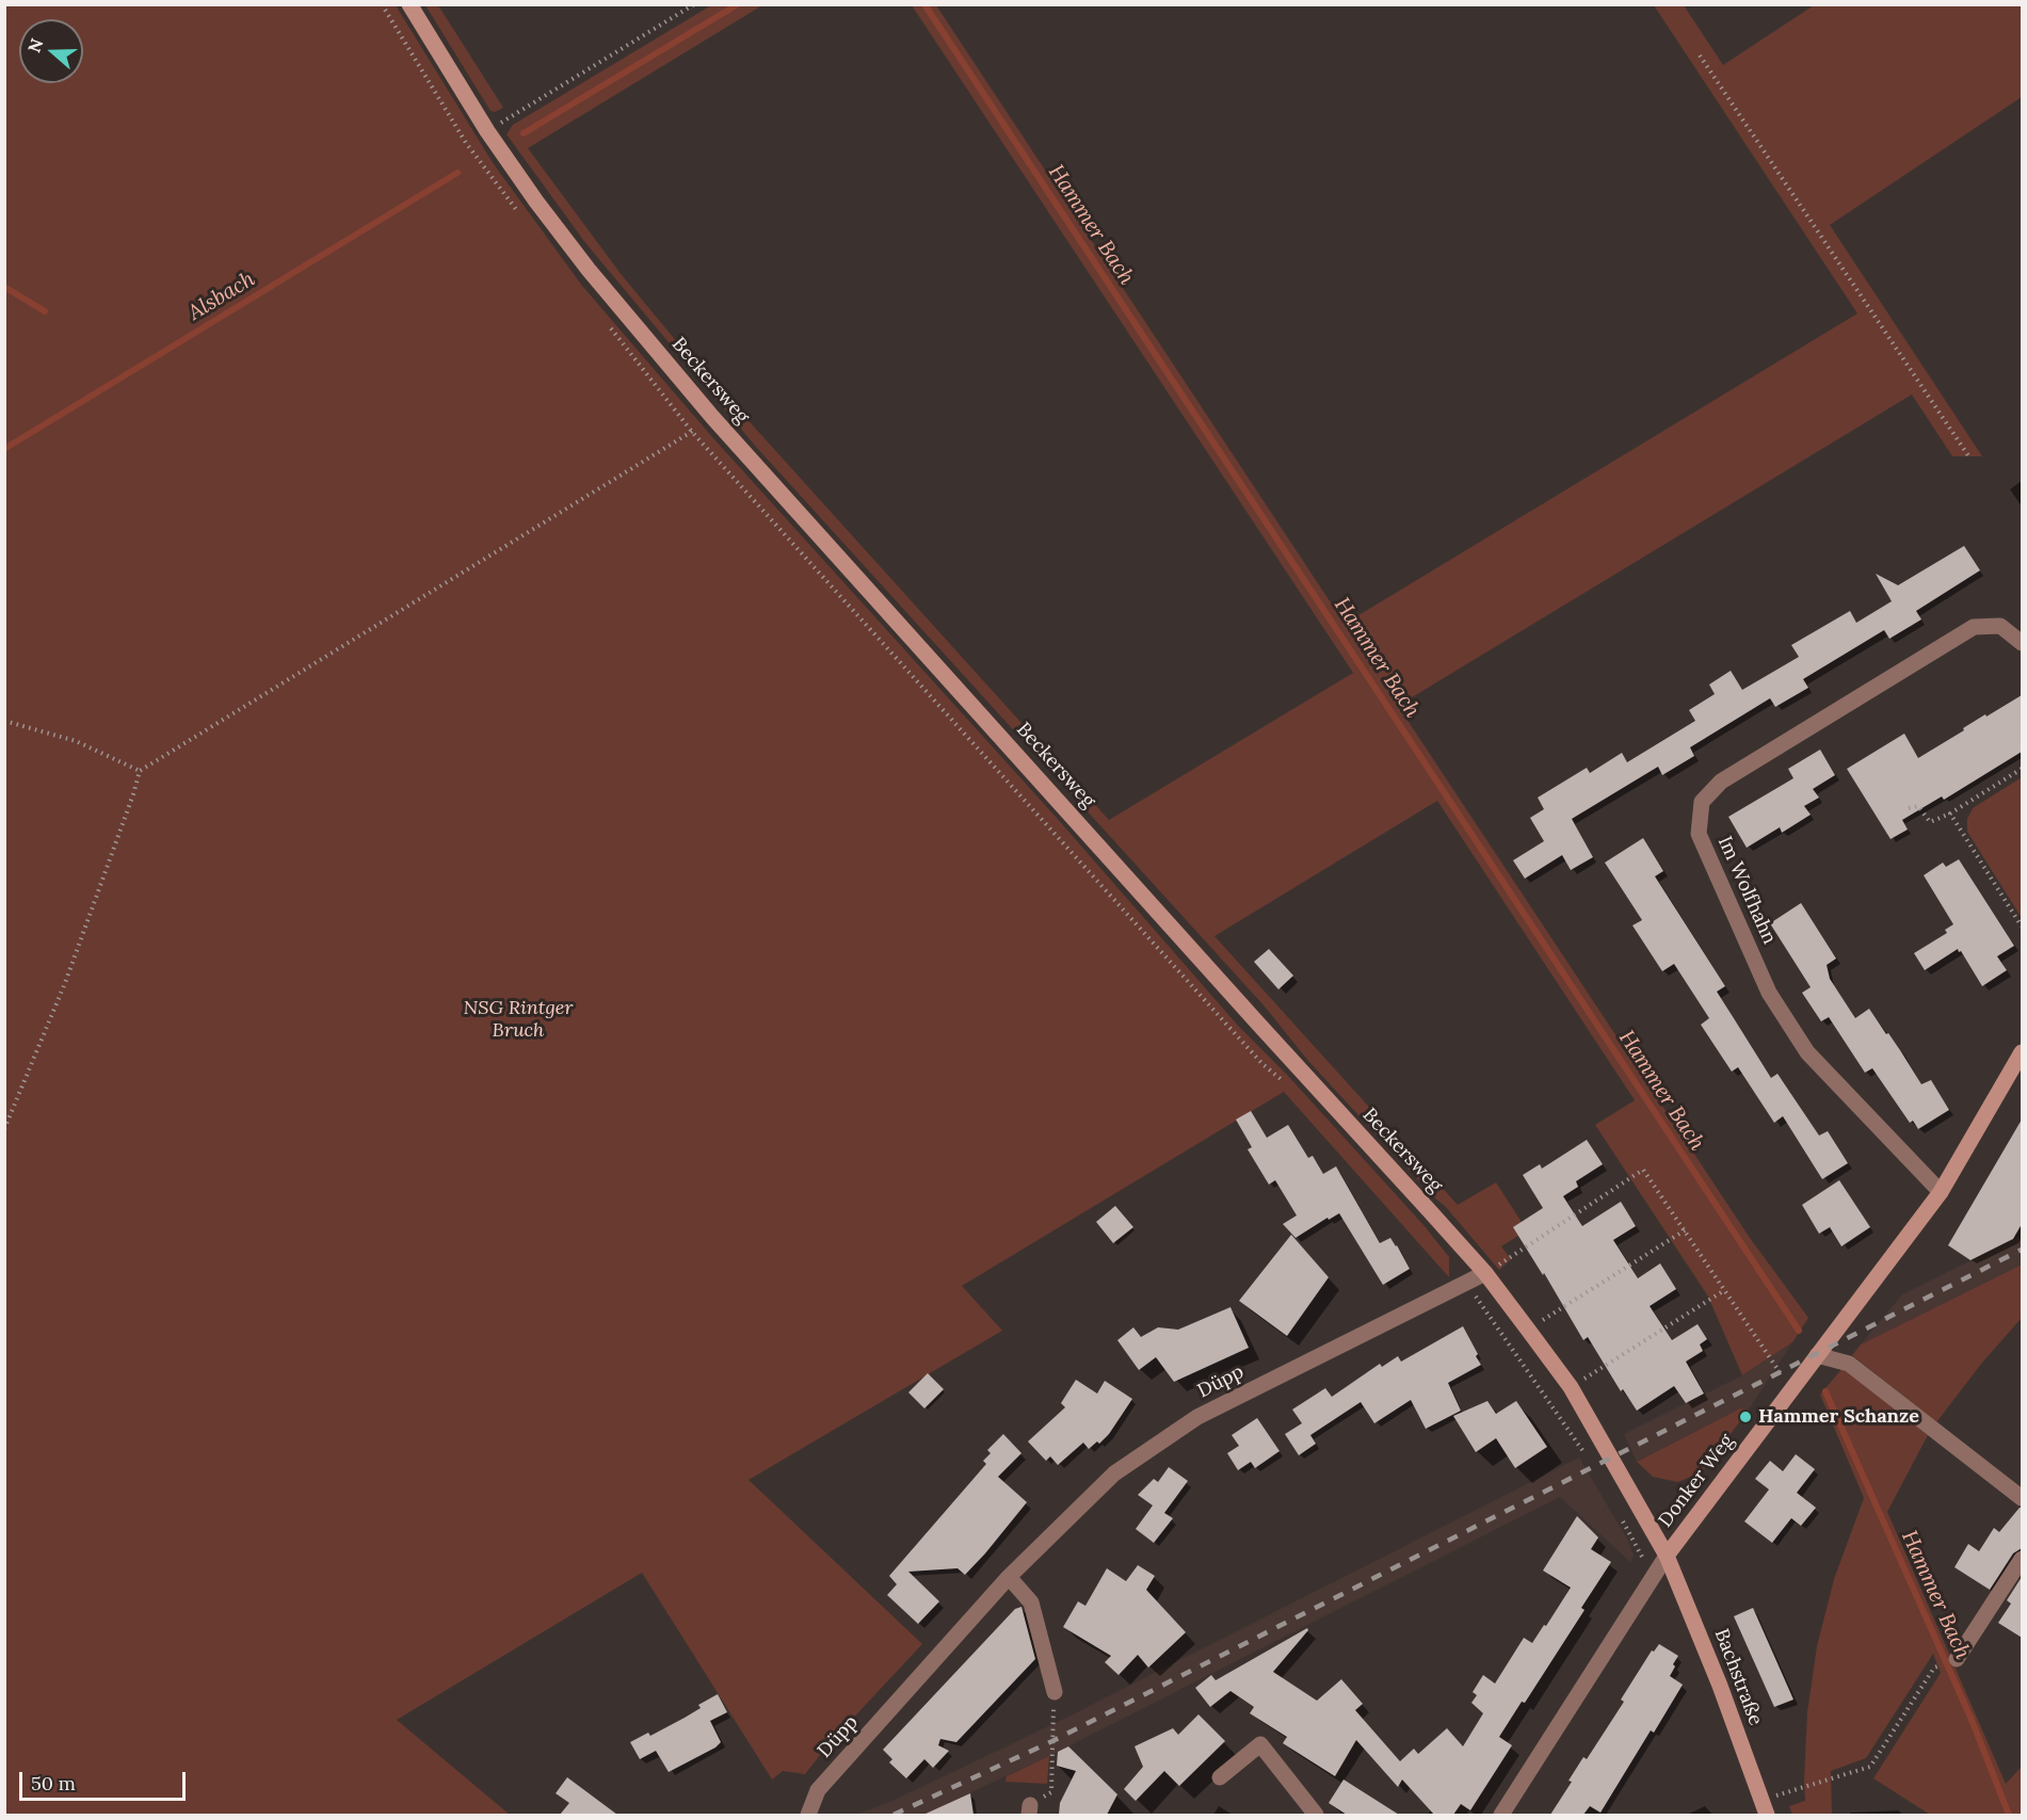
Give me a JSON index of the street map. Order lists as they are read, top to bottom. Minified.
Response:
{"streets":{"street":["Beckersweg","Im Wolfhahn","Düpp","Donker Weg","Bachstraße"]},"crossings":[["Beckersweg","Düpp"],["Beckersweg","Donker Weg"],["Beckersweg","Bachstraße"],["Im Wolfhahn","Donker Weg"],["Donker Weg","Bachstraße"]],"water":["Hammer Bach","Alsbach"],"parks":["NSG Rintger Bruch"],"places":["Hammer Schanze"],"scale_bar":"50 m","north":"left"}
